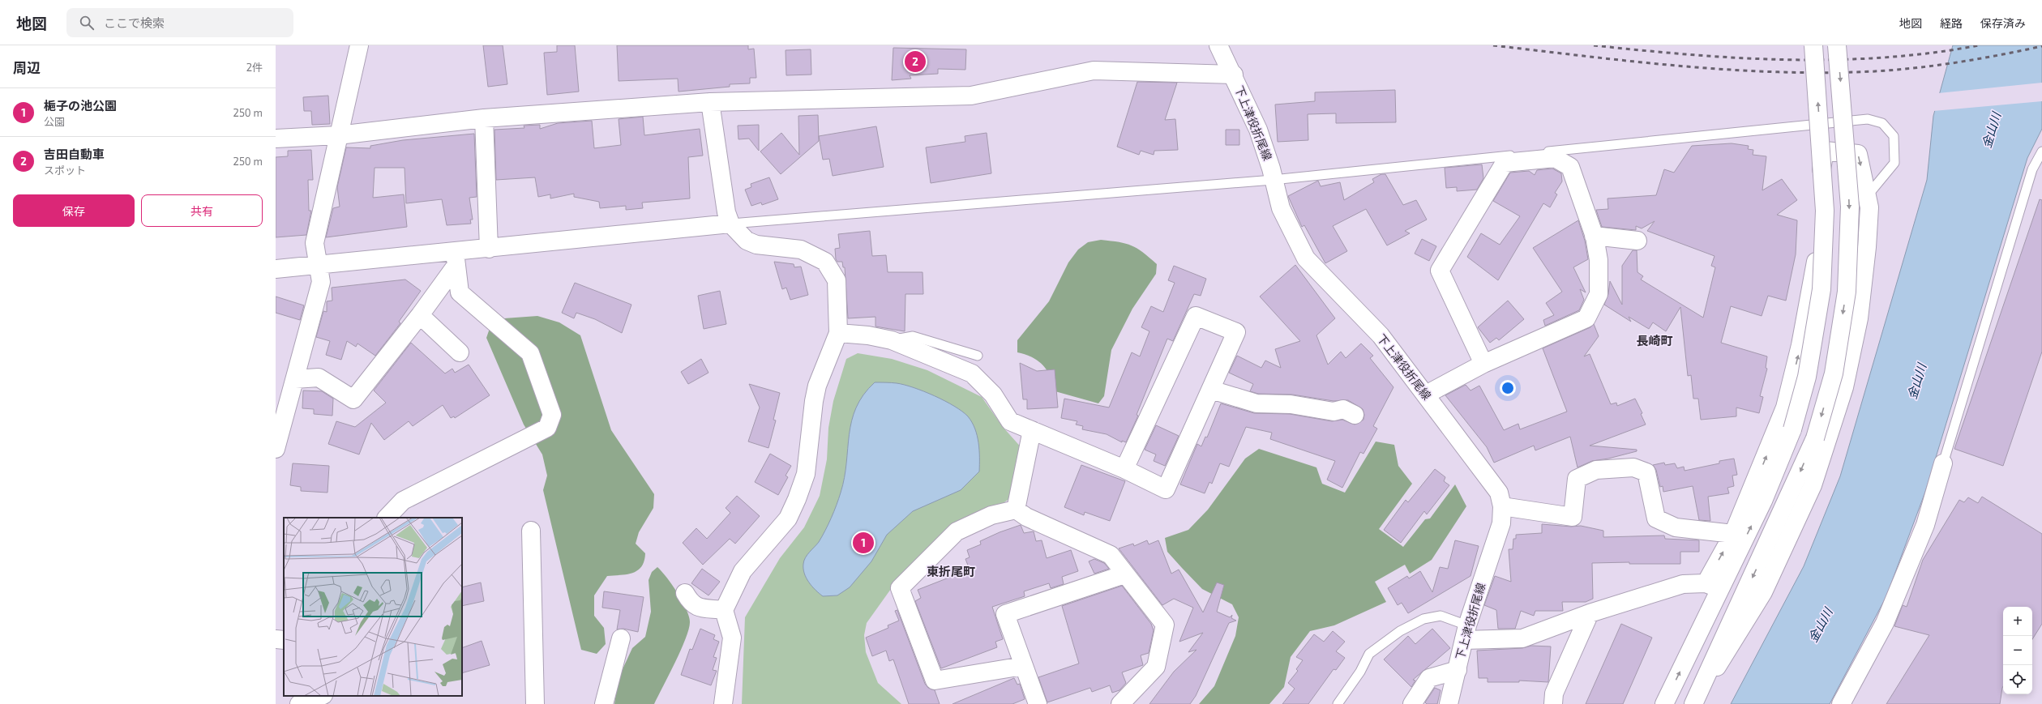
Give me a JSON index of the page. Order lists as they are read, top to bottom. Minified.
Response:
{"streets":{"street":["下上津役折尾線"]},"districts":["長崎町","東折尾町"],"water":["金山川"],"page":{"header":"地図","search":"ここで検索","nav":["地図","経路","保存済み"],"heading":["周辺","2件"],"pins":["2","1"],"list":[{"mark":"1","name":"梔子の池公園","note":"公園","value":"250 m"},{"mark":"2","name":"吉田自動車","note":"スポット","value":"250 m"}],"buttons":["保存","共有"],"map_buttons":["+","−"]}}
